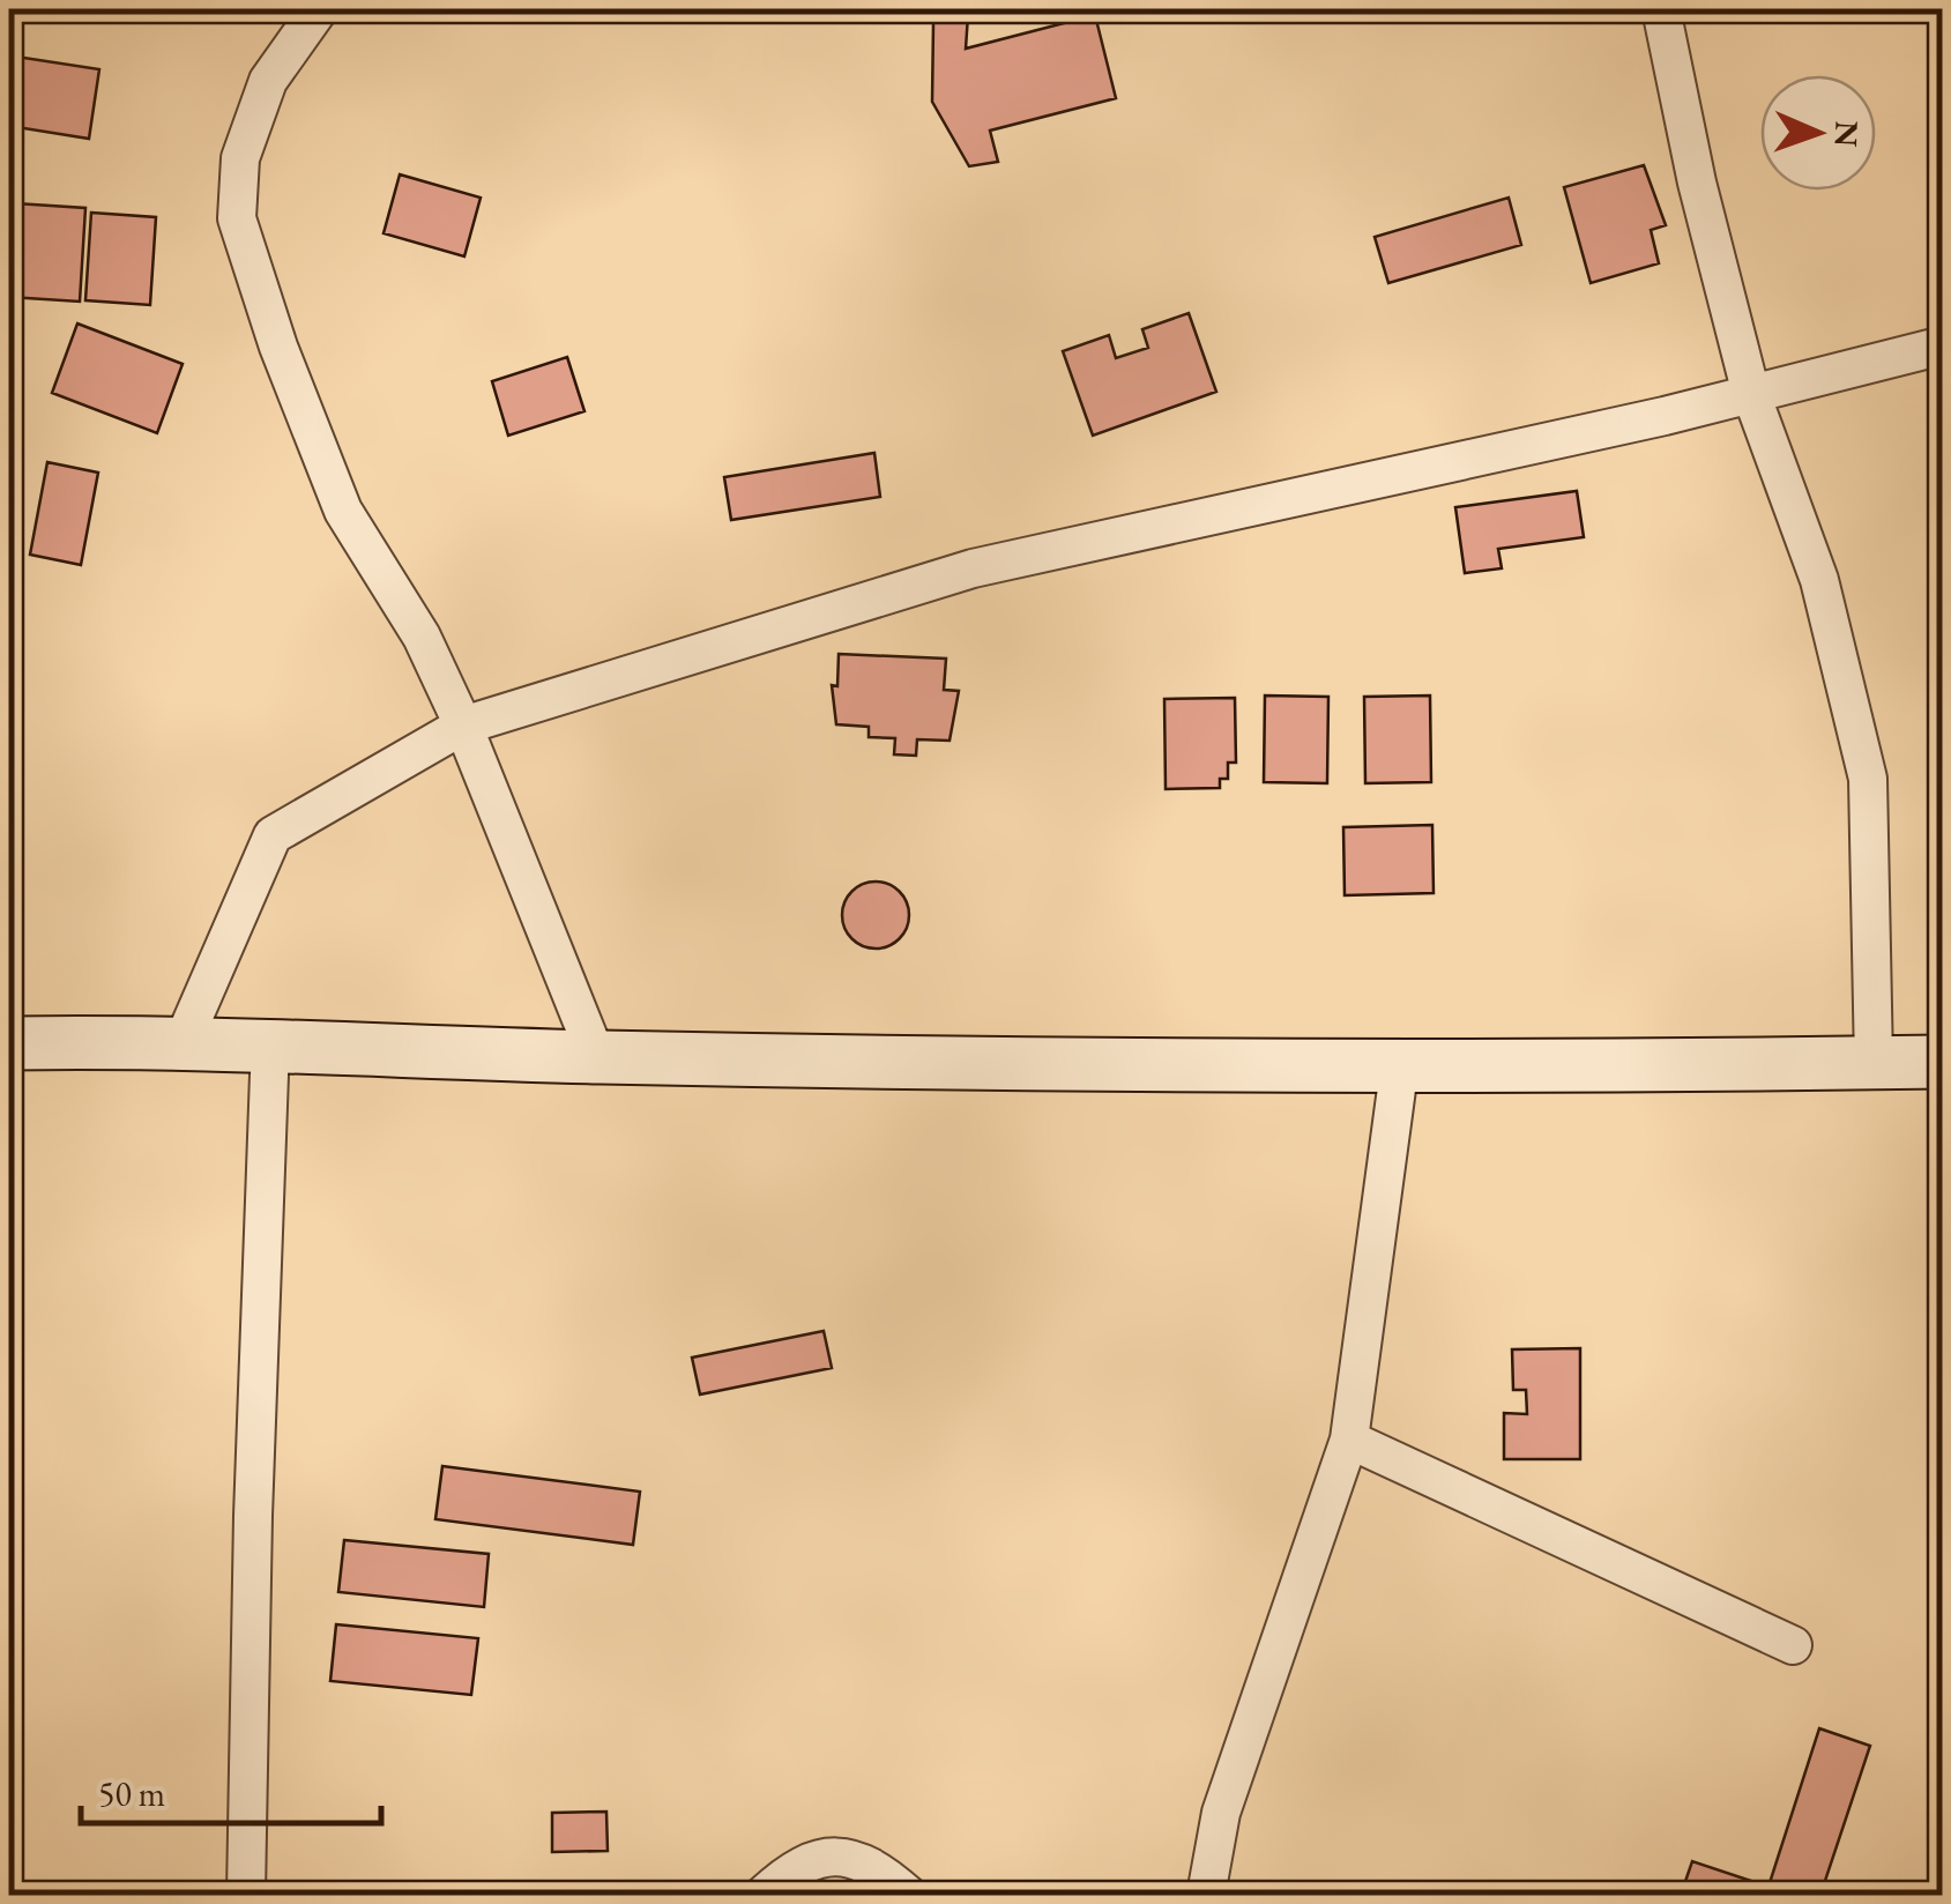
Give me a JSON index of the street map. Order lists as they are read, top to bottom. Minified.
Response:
{"scale_bar":"50 m","north":"right"}
